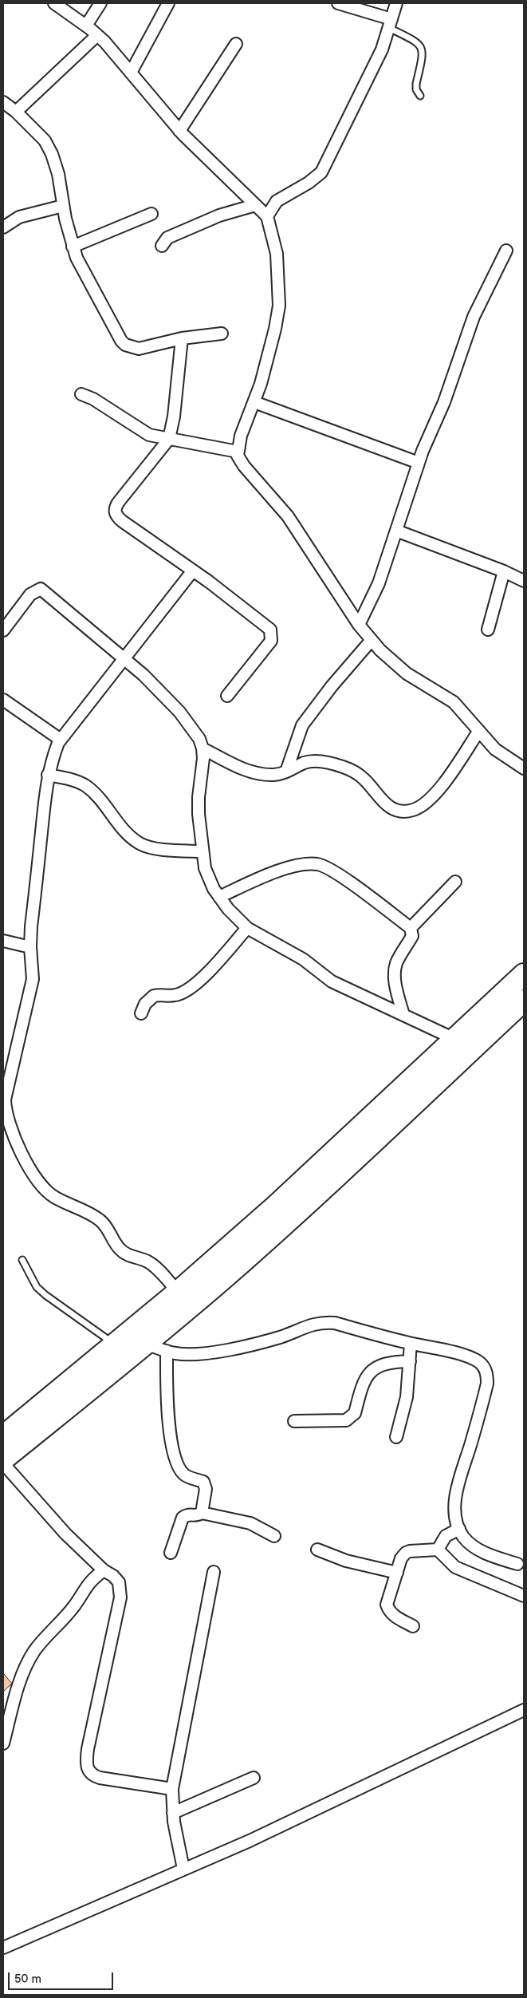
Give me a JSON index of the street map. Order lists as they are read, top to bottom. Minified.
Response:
{"scale_bar":"50 m"}
